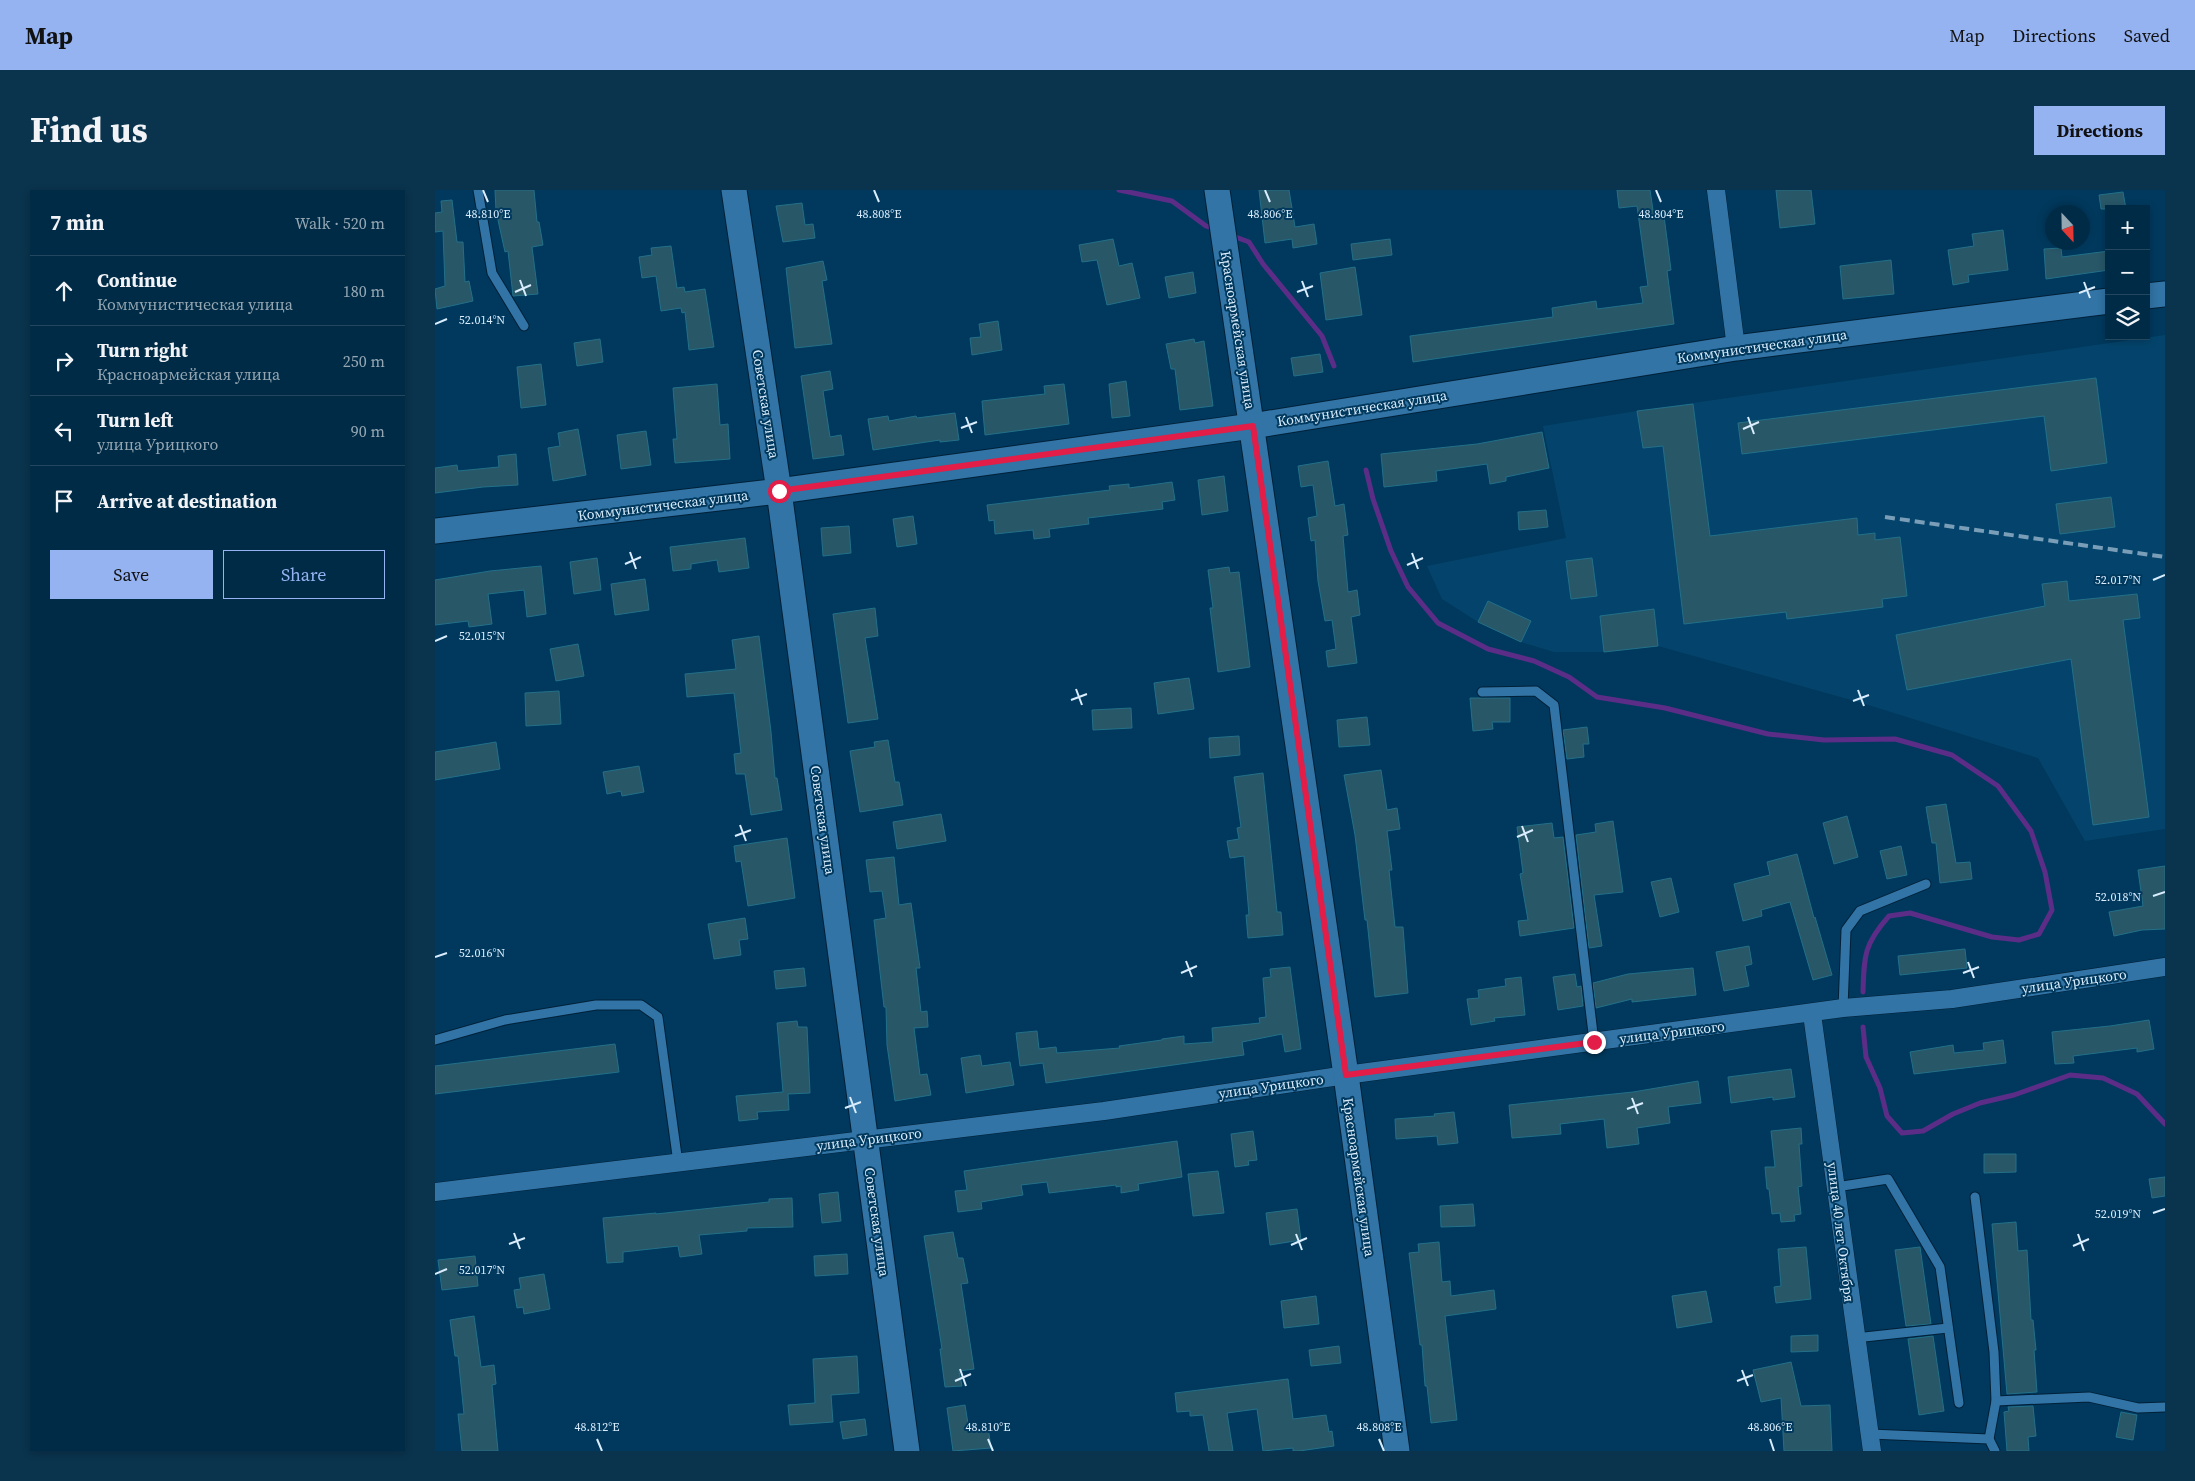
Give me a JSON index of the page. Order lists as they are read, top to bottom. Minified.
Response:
{"streets":{"street":["Красноармейская улица","Коммунистическая улица","Советская улица","улица Урицкого","улица 40 лет Октября"]},"crossings":[["Красноармейская улица","Коммунистическая улица"],["Красноармейская улица","улица Урицкого"],["Коммунистическая улица","Советская улица"],["Советская улица","улица Урицкого"],["улица Урицкого","улица 40 лет Октября"]],"north":"bottom","page":{"header":"Map","nav":["Map","Directions","Saved"],"title":"Find us","buttons":["Directions",["Save","Share"]],"heading":["7 min","Walk · 520 m"],"map_buttons":["+","−"],"list":[["Continue","Коммунистическая улица","180 m"],["Turn right","Красноармейская улица","250 m"],["Turn left","улица Урицкого","90 m"],"Arrive at destination"]},"coordinates":["48.806°E","48.810°E","48.808°E","48.804°E","52.014°N","52.017°N","52.015°N","52.018°N","52.016°N","52.019°N","48.812°E"]}
